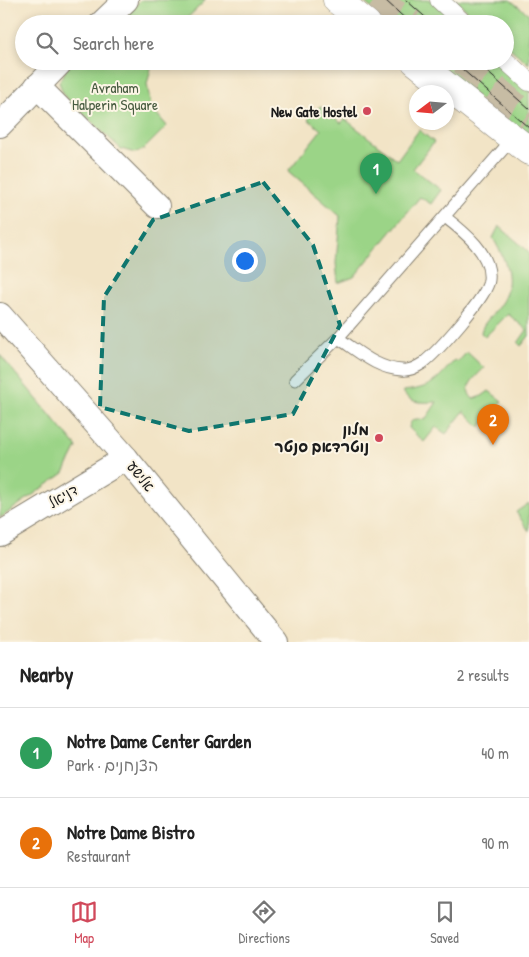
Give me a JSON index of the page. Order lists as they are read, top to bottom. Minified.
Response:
{"streets":{"street":["אלישע","דניאל"]},"crossings":[["אלישע","דניאל"]],"parks":["Avraham Halperin Square"],"places":["New Gate Hostel","מלון נוטרדאם סנטר"],"north":"left","page":{"search":"Search here","pins":["1","2"],"heading":["Nearby","2 results"],"list":[{"mark":"1","name":"Notre Dame Center Garden","note":"Park · הצנחנים","value":"40 m"},{"mark":"2","name":"Notre Dame Bistro","note":"Restaurant","value":"90 m"}],"nav":["Map","Directions","Saved"]}}
